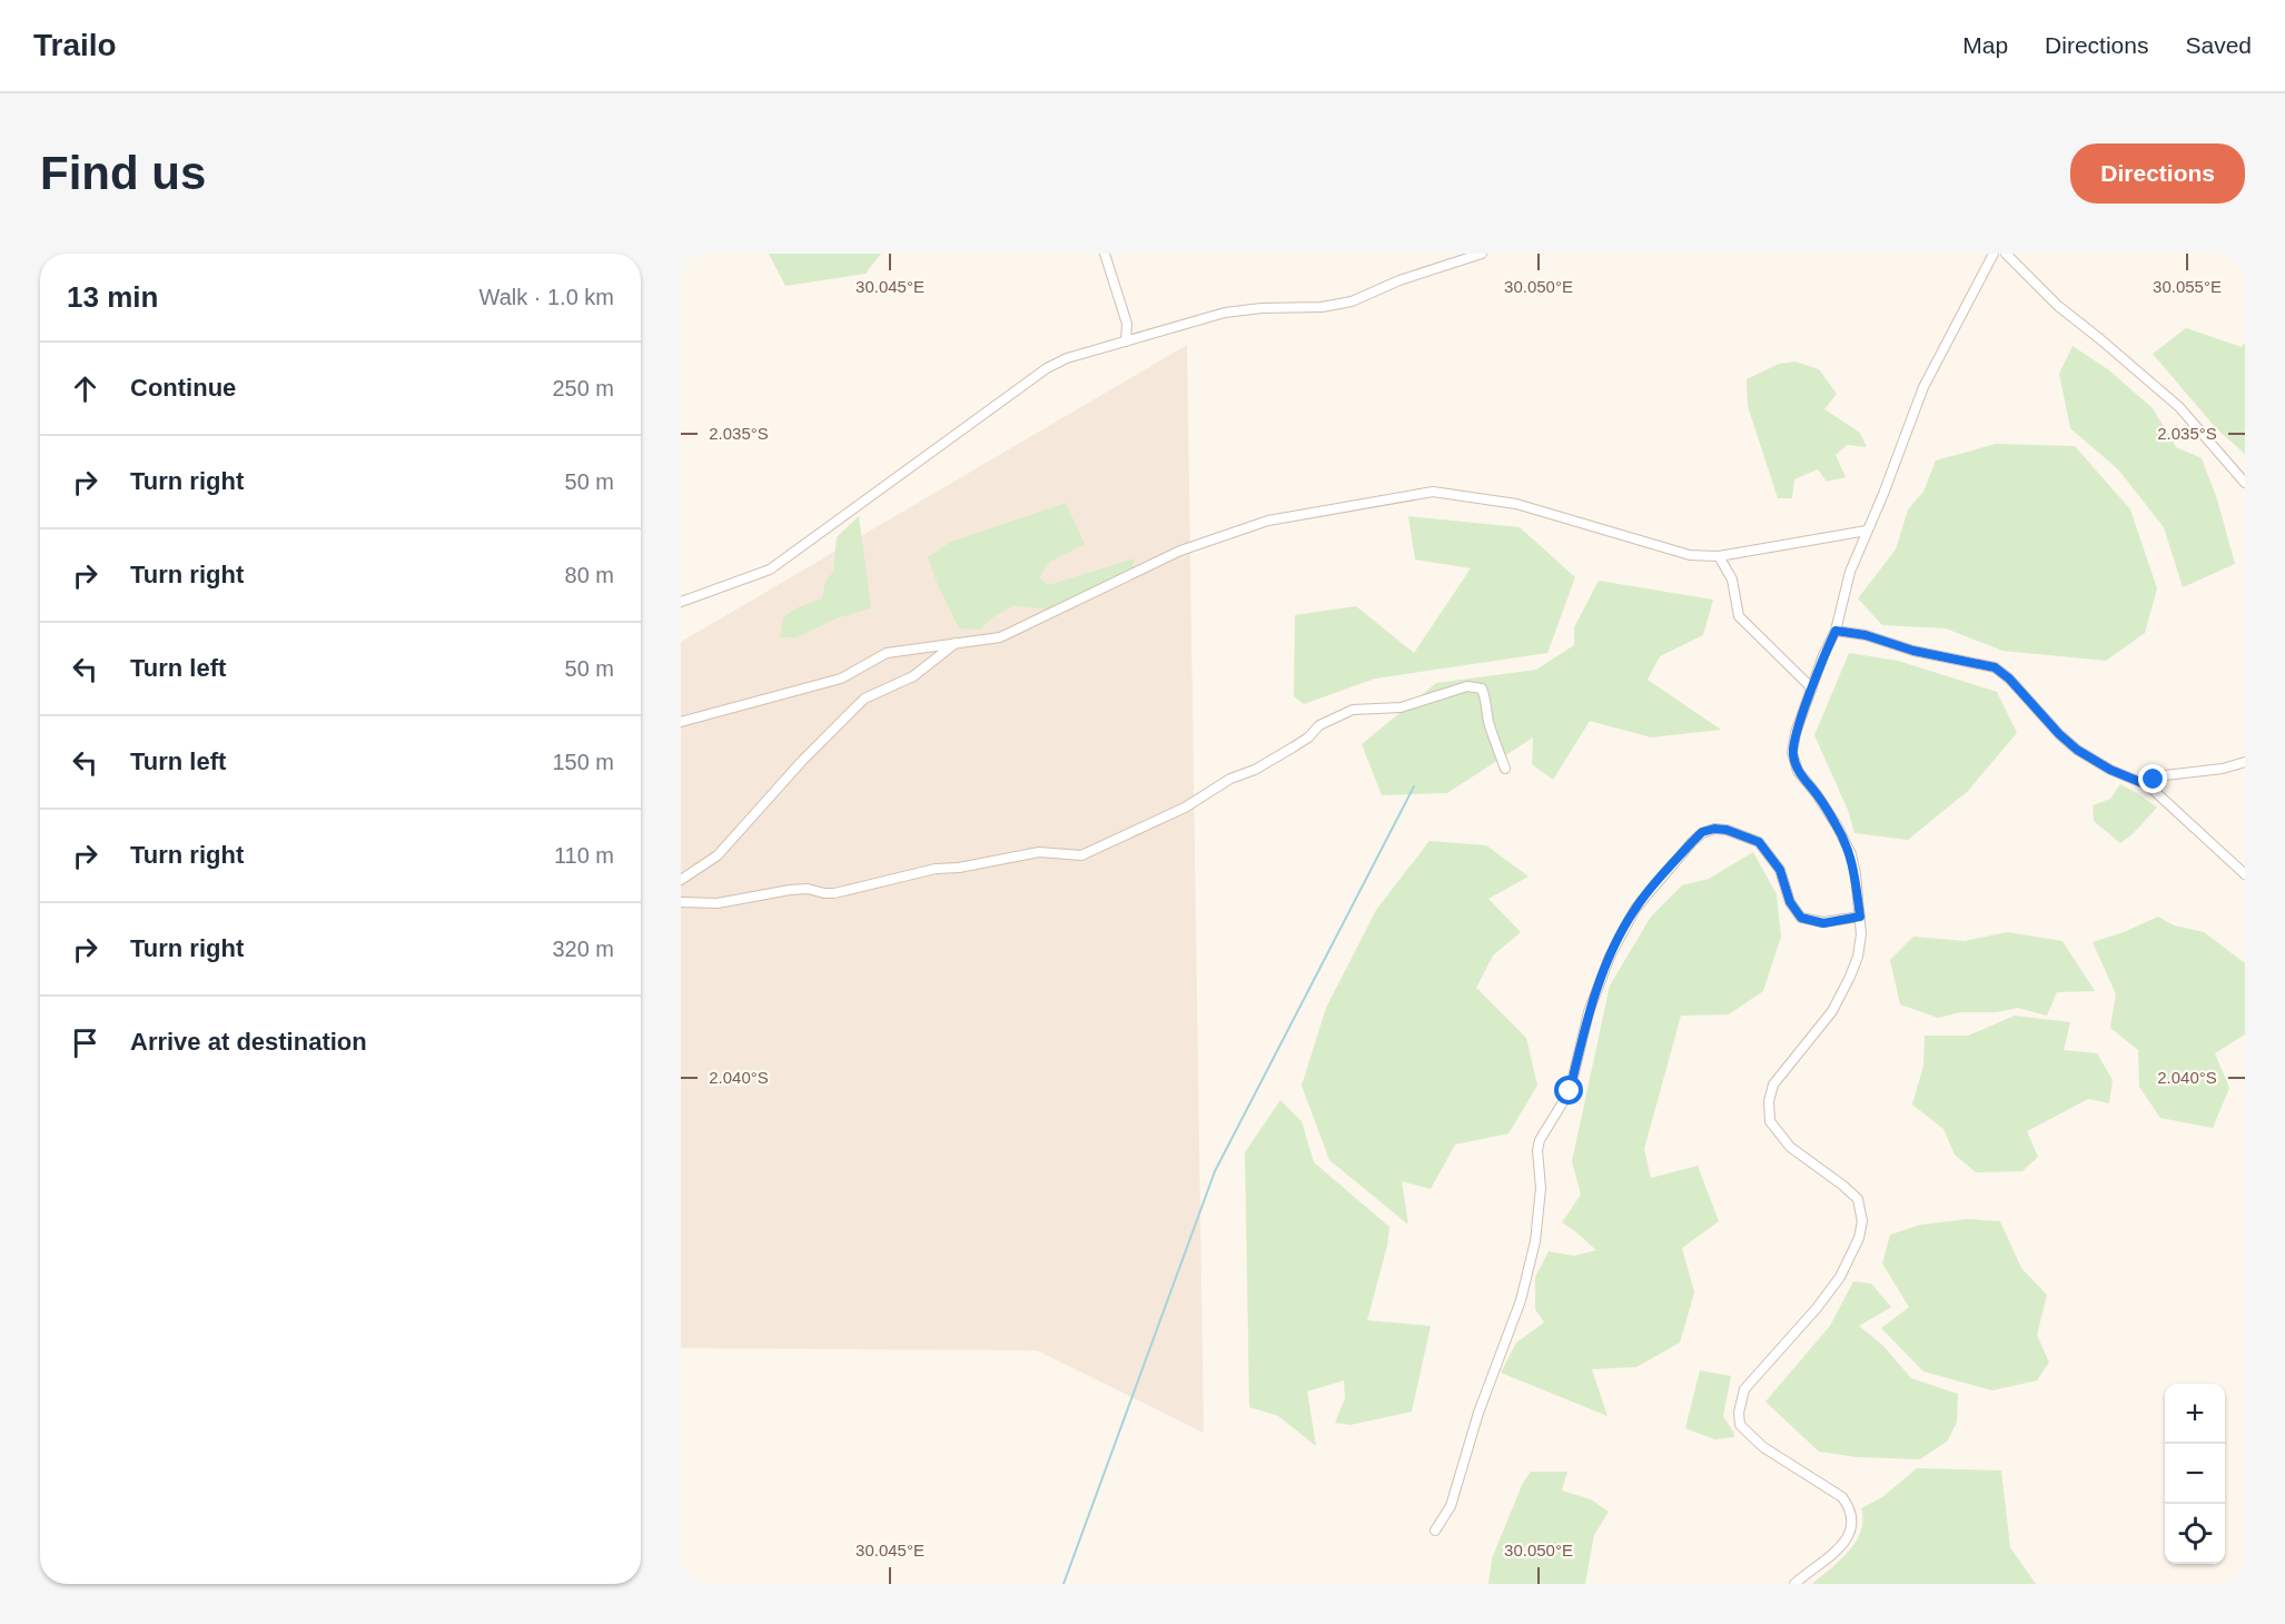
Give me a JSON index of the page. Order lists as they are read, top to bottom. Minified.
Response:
{"page":{"header":"Trailo","nav":["Map","Directions","Saved"],"buttons":"Directions","title":"Find us","heading":["13 min","Walk · 1.0 km"],"list":[["Continue","250 m"],["Turn right","50 m"],["Turn right","80 m"],["Turn left","50 m"],["Turn left","150 m"],["Turn right","110 m"],["Turn right","320 m"],"Arrive at destination"],"map_buttons":["+","−"]},"coordinates":["30.045°E","30.050°E","30.055°E","2.035°S","2.040°S"]}
